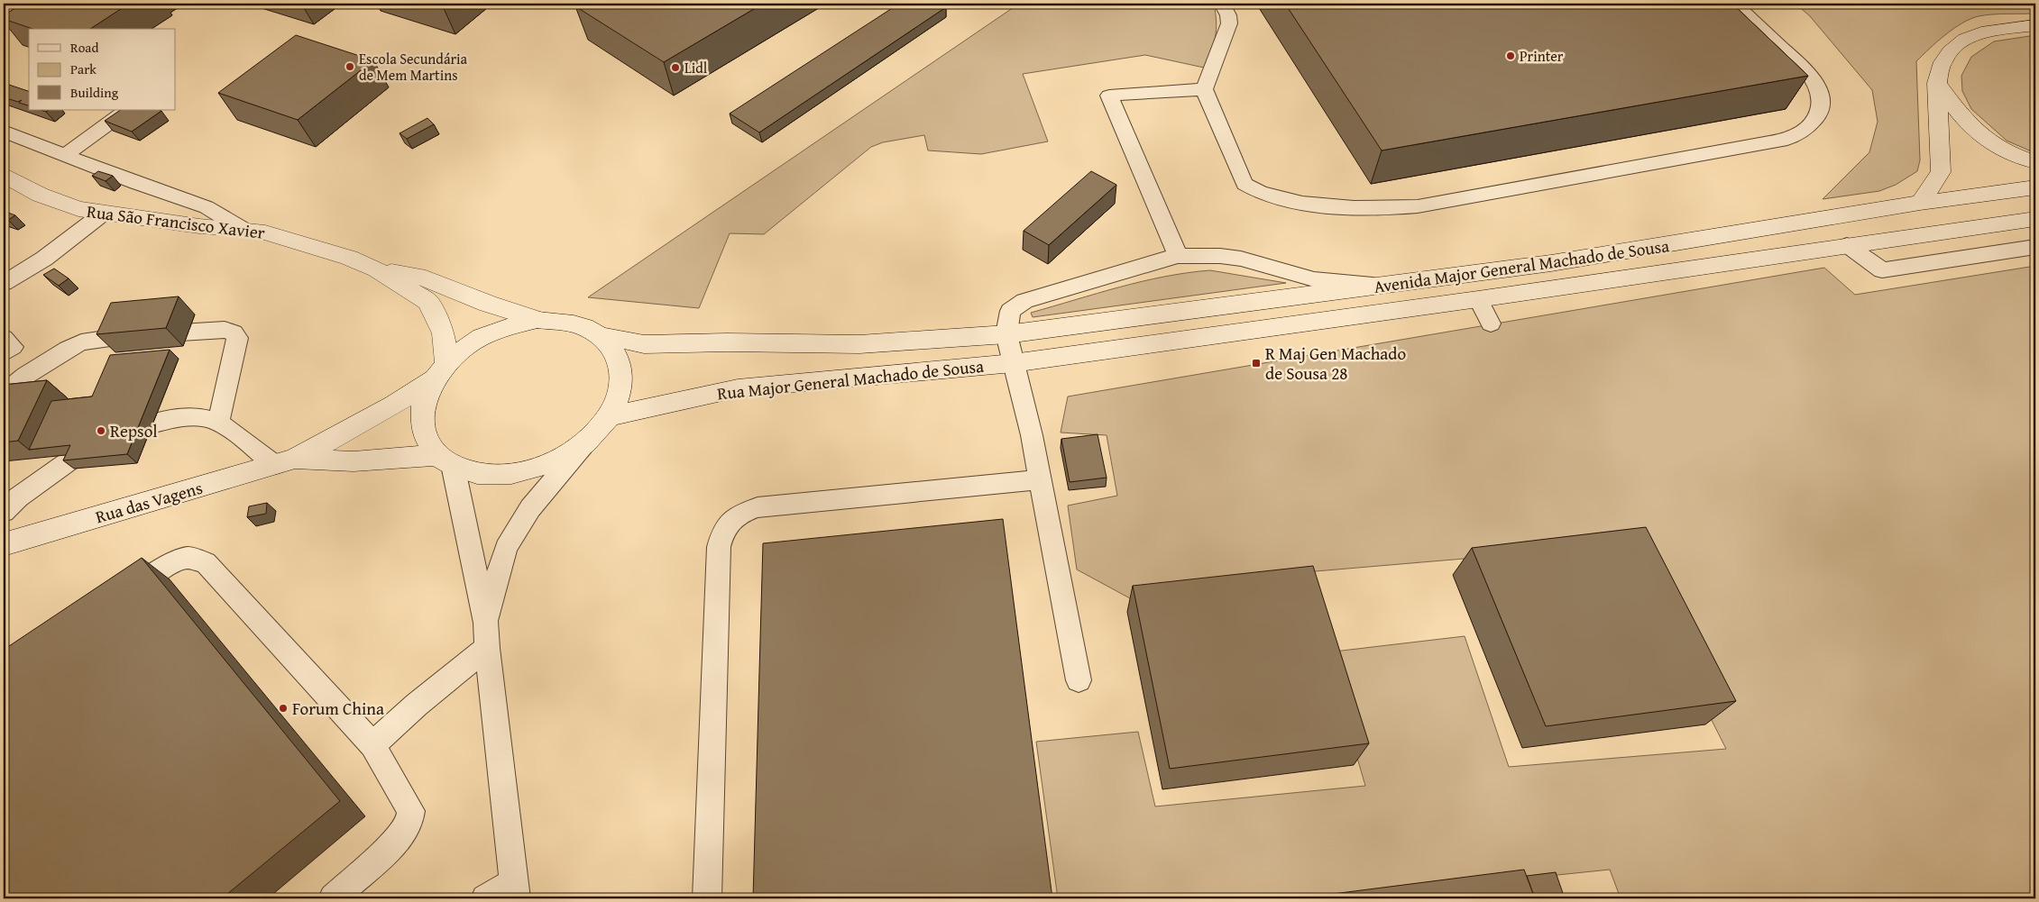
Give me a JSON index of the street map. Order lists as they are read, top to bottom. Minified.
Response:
{"streets":{"street":["Rua São Francisco Xavier","Avenida Major General Machado de Sousa","Rua Major General Machado de Sousa","Rua das Vagens"]},"crossings":[["Rua São Francisco Xavier","Rua das Vagens"],["Avenida Major General Machado de Sousa","Rua Major General Machado de Sousa"]],"places":{"other":["Printer","Escola Secundária de Mem Martins","Lidl","Repsol","Forum China"],"transit":["R Maj Gen Machado de Sousa 28"]},"legend":["Road","Park","Building"]}
